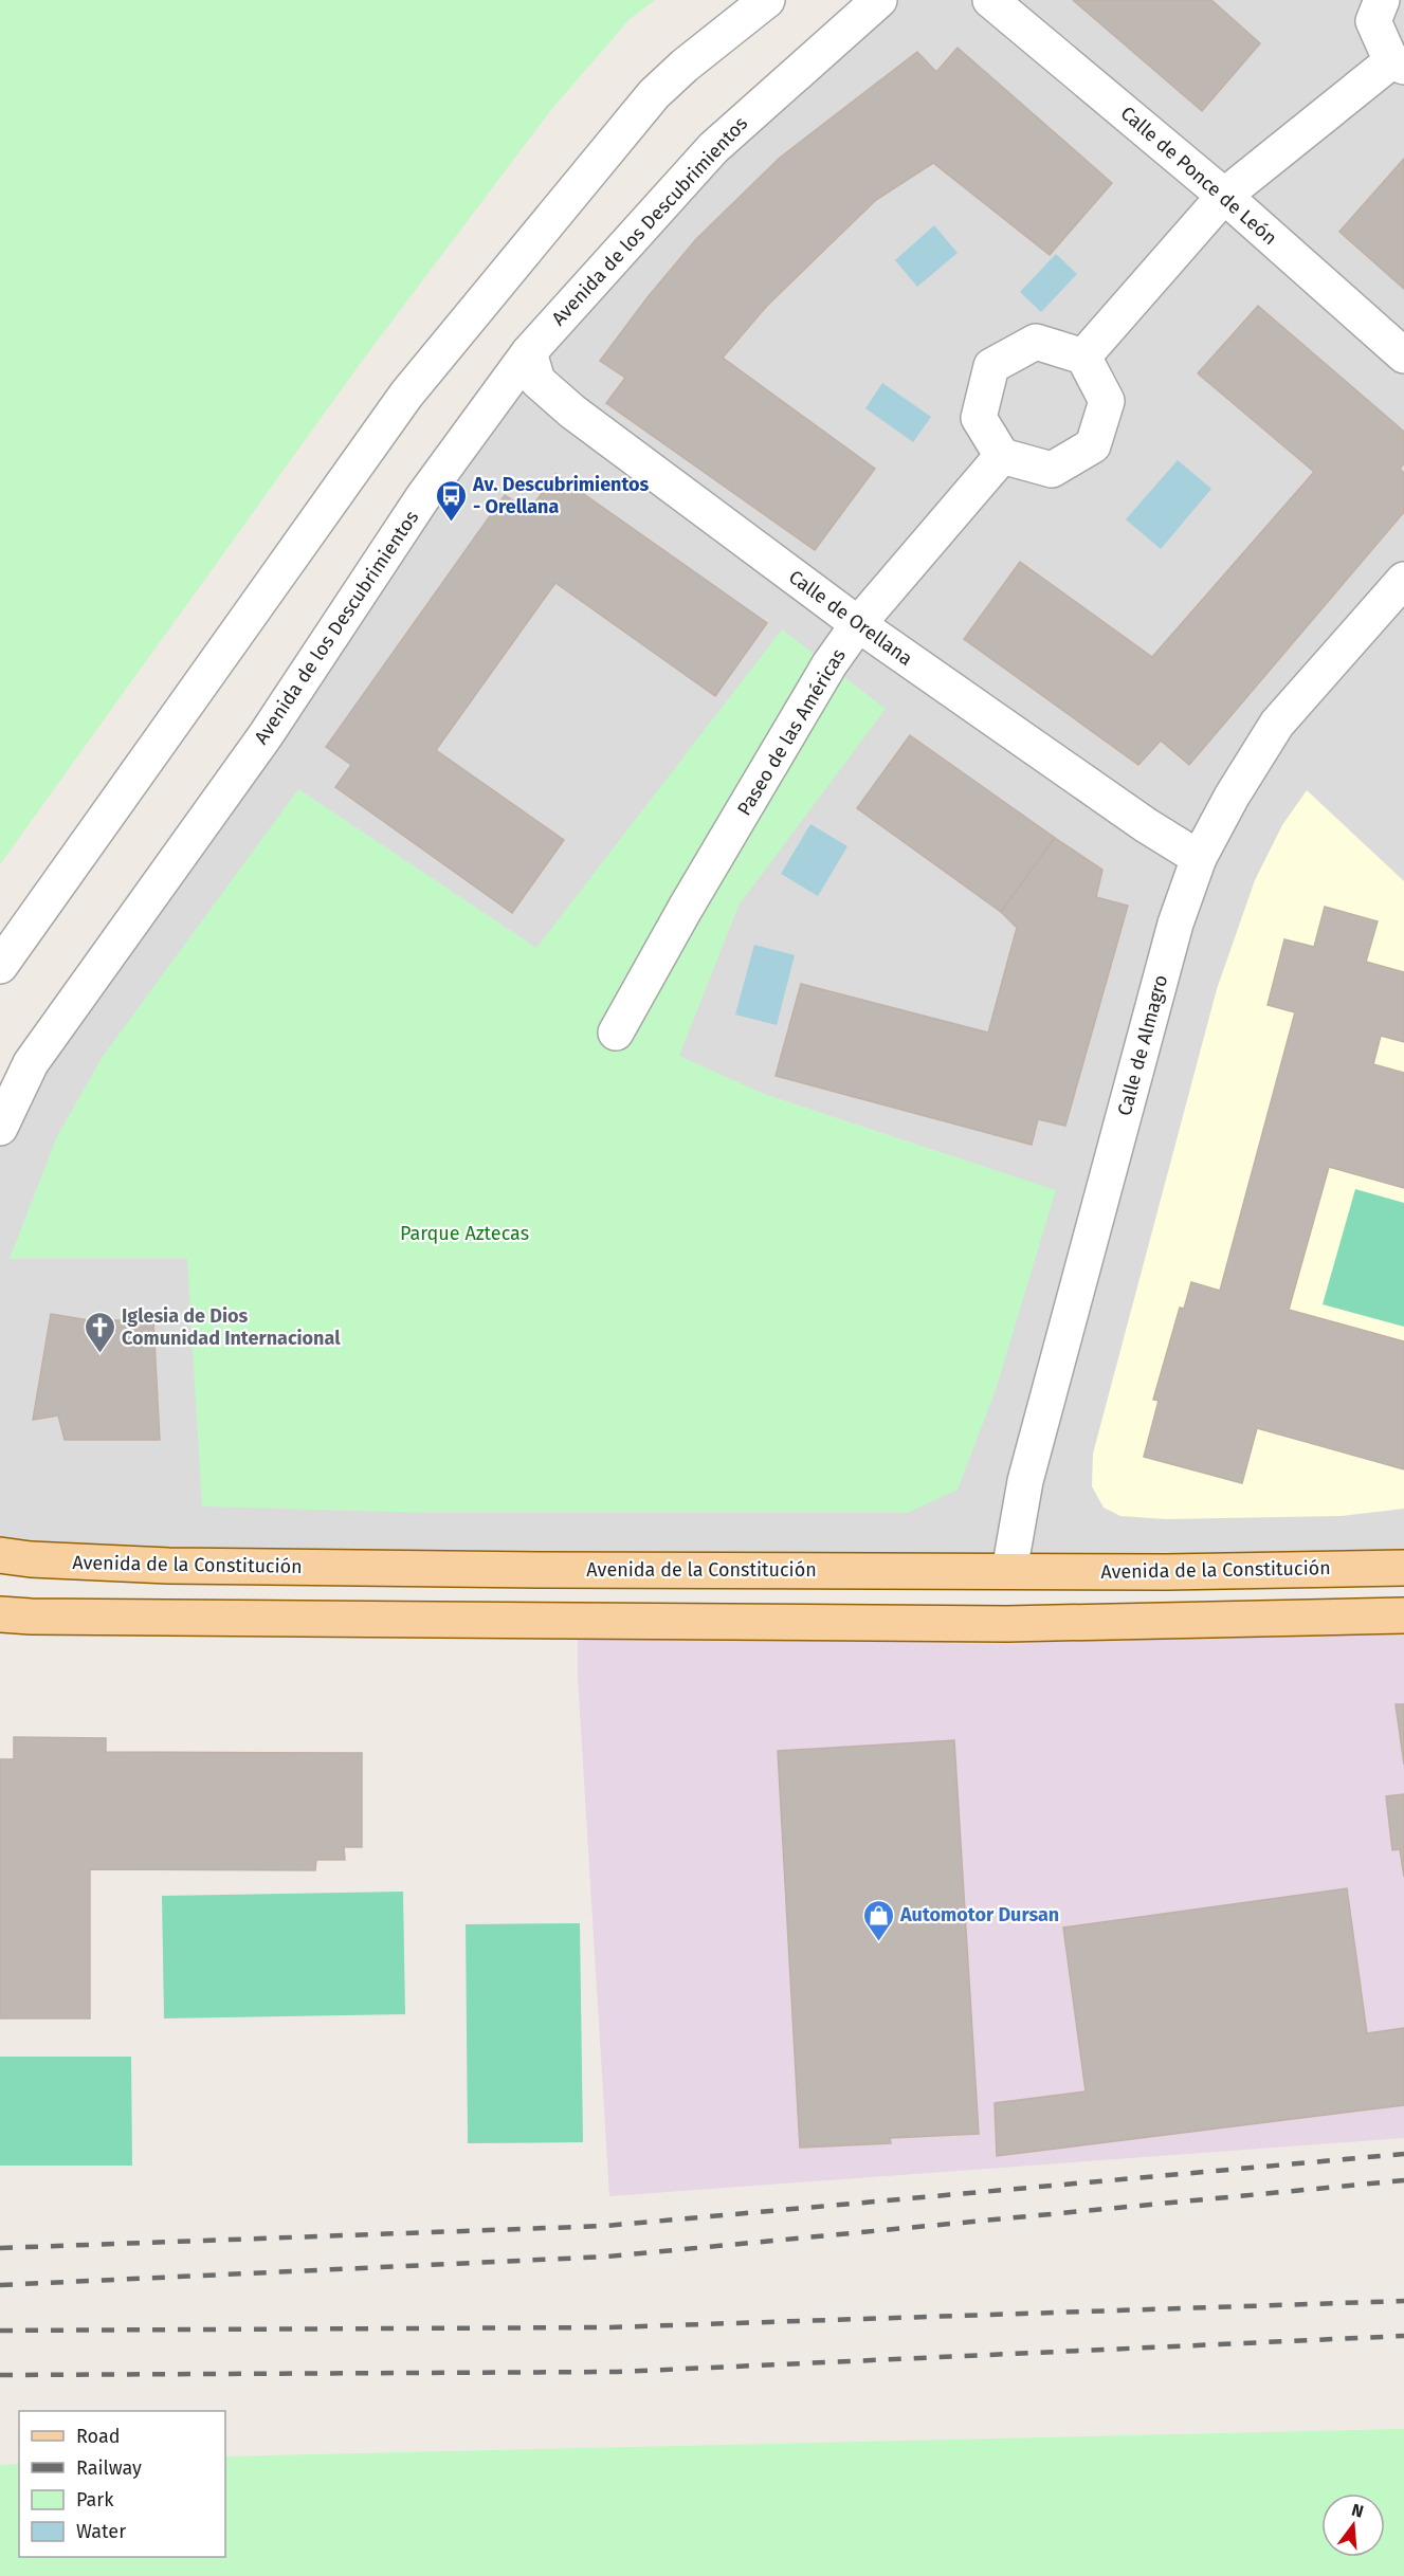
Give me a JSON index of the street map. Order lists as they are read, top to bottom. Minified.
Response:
{"streets":{"main road":["Avenida de la Constitución"],"street":["Calle de Ponce de León","Avenida de los Descubrimientos","Calle de Orellana","Paseo de las Américas","Calle de Almagro"]},"crossings":[["Avenida de los Descubrimientos","Calle de Orellana"],["Calle de Orellana","Paseo de las Américas"],["Calle de Orellana","Calle de Almagro"],["Calle de Almagro","Avenida de la Constitución"]],"parks":["Parque Aztecas"],"places":{"bus stop":["Av. Descubrimientos - Orellana"],"church":["Iglesia de Dios Comunidad Internacional"],"shop":["Automotor Dursan"]},"legend":["Road","Railway","Park","Water"],"north":"top"}
